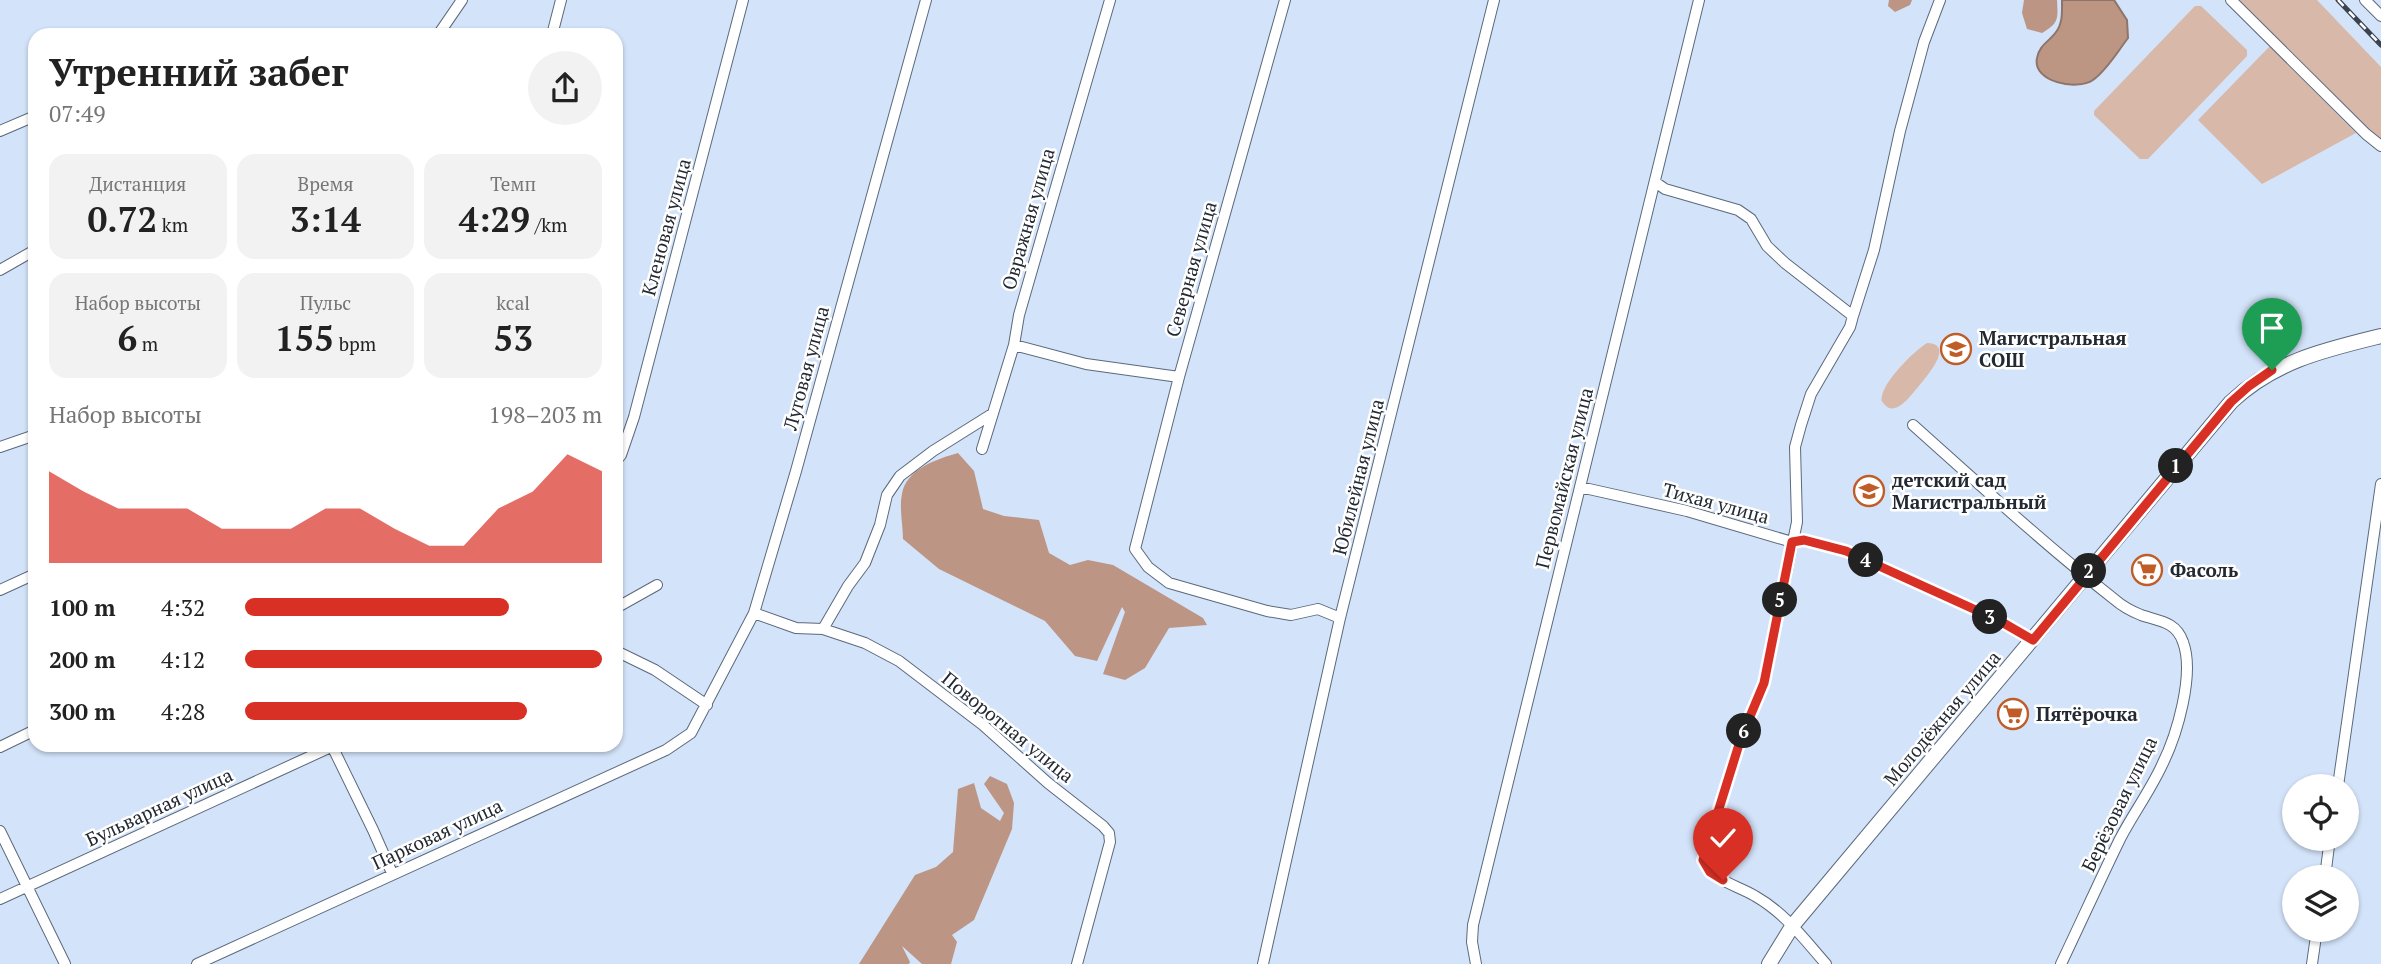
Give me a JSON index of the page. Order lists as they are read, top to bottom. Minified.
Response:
{"streets":{"street":["Овражная улица","Кленовая улица","Северная улица","Луговая улица","Юбилейная улица","Первомайская улица","Тихая улица","Молодёжная улица","Поворотная улица","Берёзовая улица","Бульварная улица","Парковая улица"]},"crossings":[["Северная улица","Юбилейная улица"],["Луговая улица","Поворотная улица"],["Луговая улица","Парковая улица"],["Первомайская улица","Тихая улица"],["Тихая улица","Молодёжная улица"],["Молодёжная улица","Берёзовая улица"]],"places":{"school or university":["Магистральная СОШ","детский сад Магистральный"],"supermarket":["Фасоль","Пятёрочка"]},"page":{"heading":["Утренний забег","07:49"],"stats":[["Дистанция","0.72 km"],["Время","3:14"],["Темп","4:29 /km"],["Набор высоты","6 m"],["Пульс","155 bpm"],["kcal","53"]],"chart":["Набор высоты","198–203 m"],"pins":["1","4","2","5","3","6"],"list":[{"name":"100 m","note":"4:32"},{"name":"200 m","note":"4:12"},{"name":"300 m","note":"4:28"}]}}
